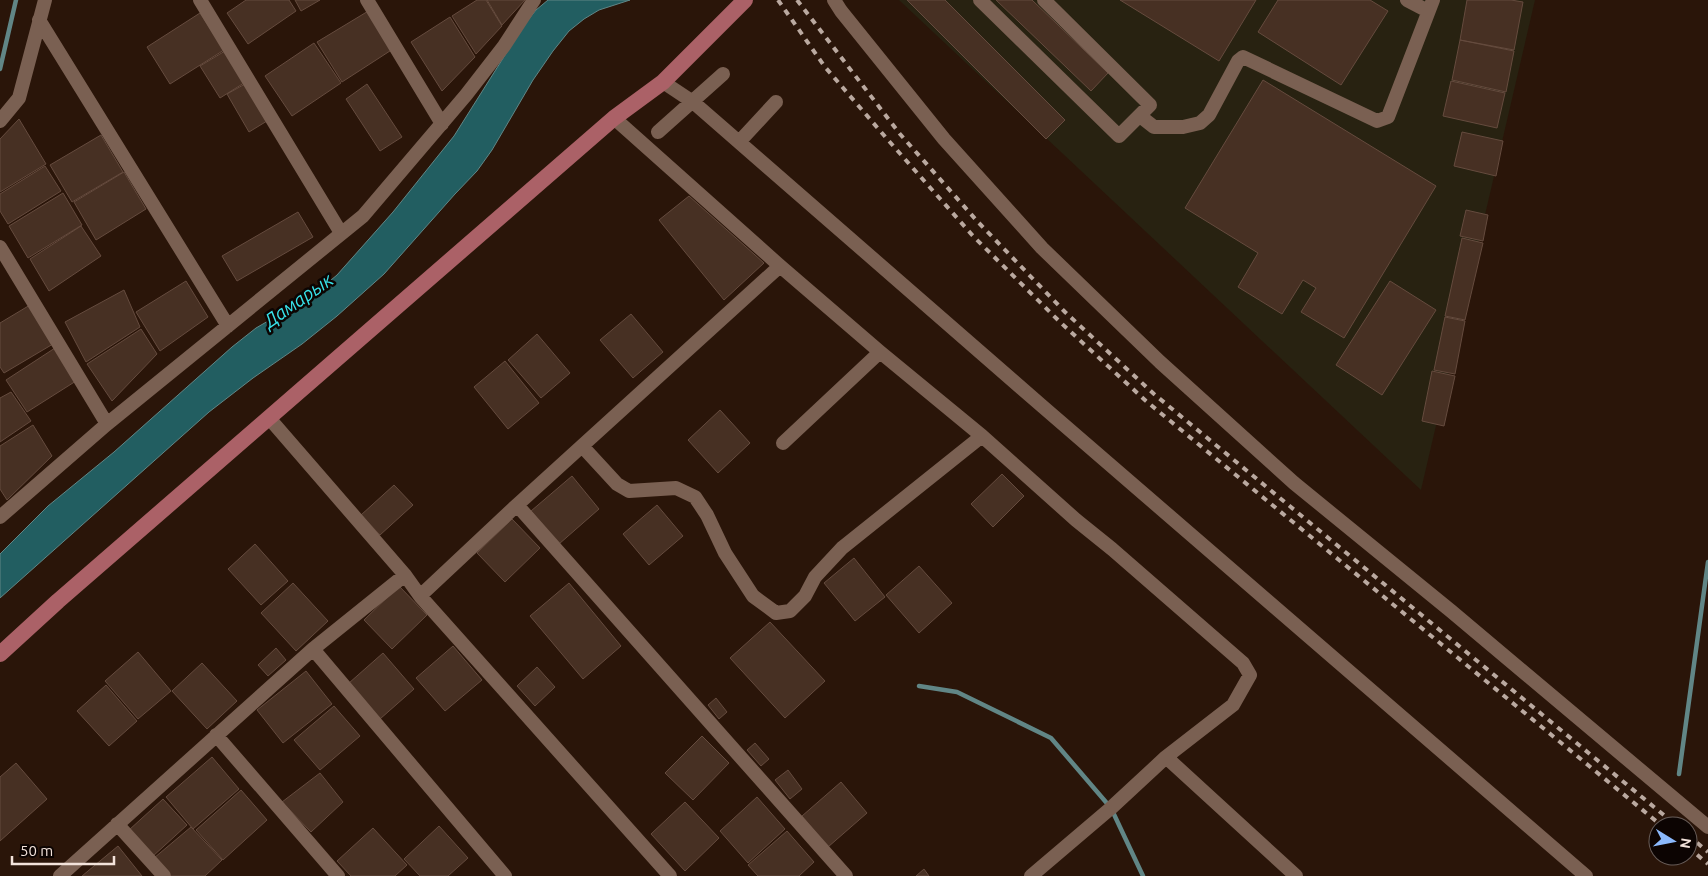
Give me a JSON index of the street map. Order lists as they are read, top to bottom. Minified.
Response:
{"water":["Дамарык"],"scale_bar":"50 m","north":"right"}
